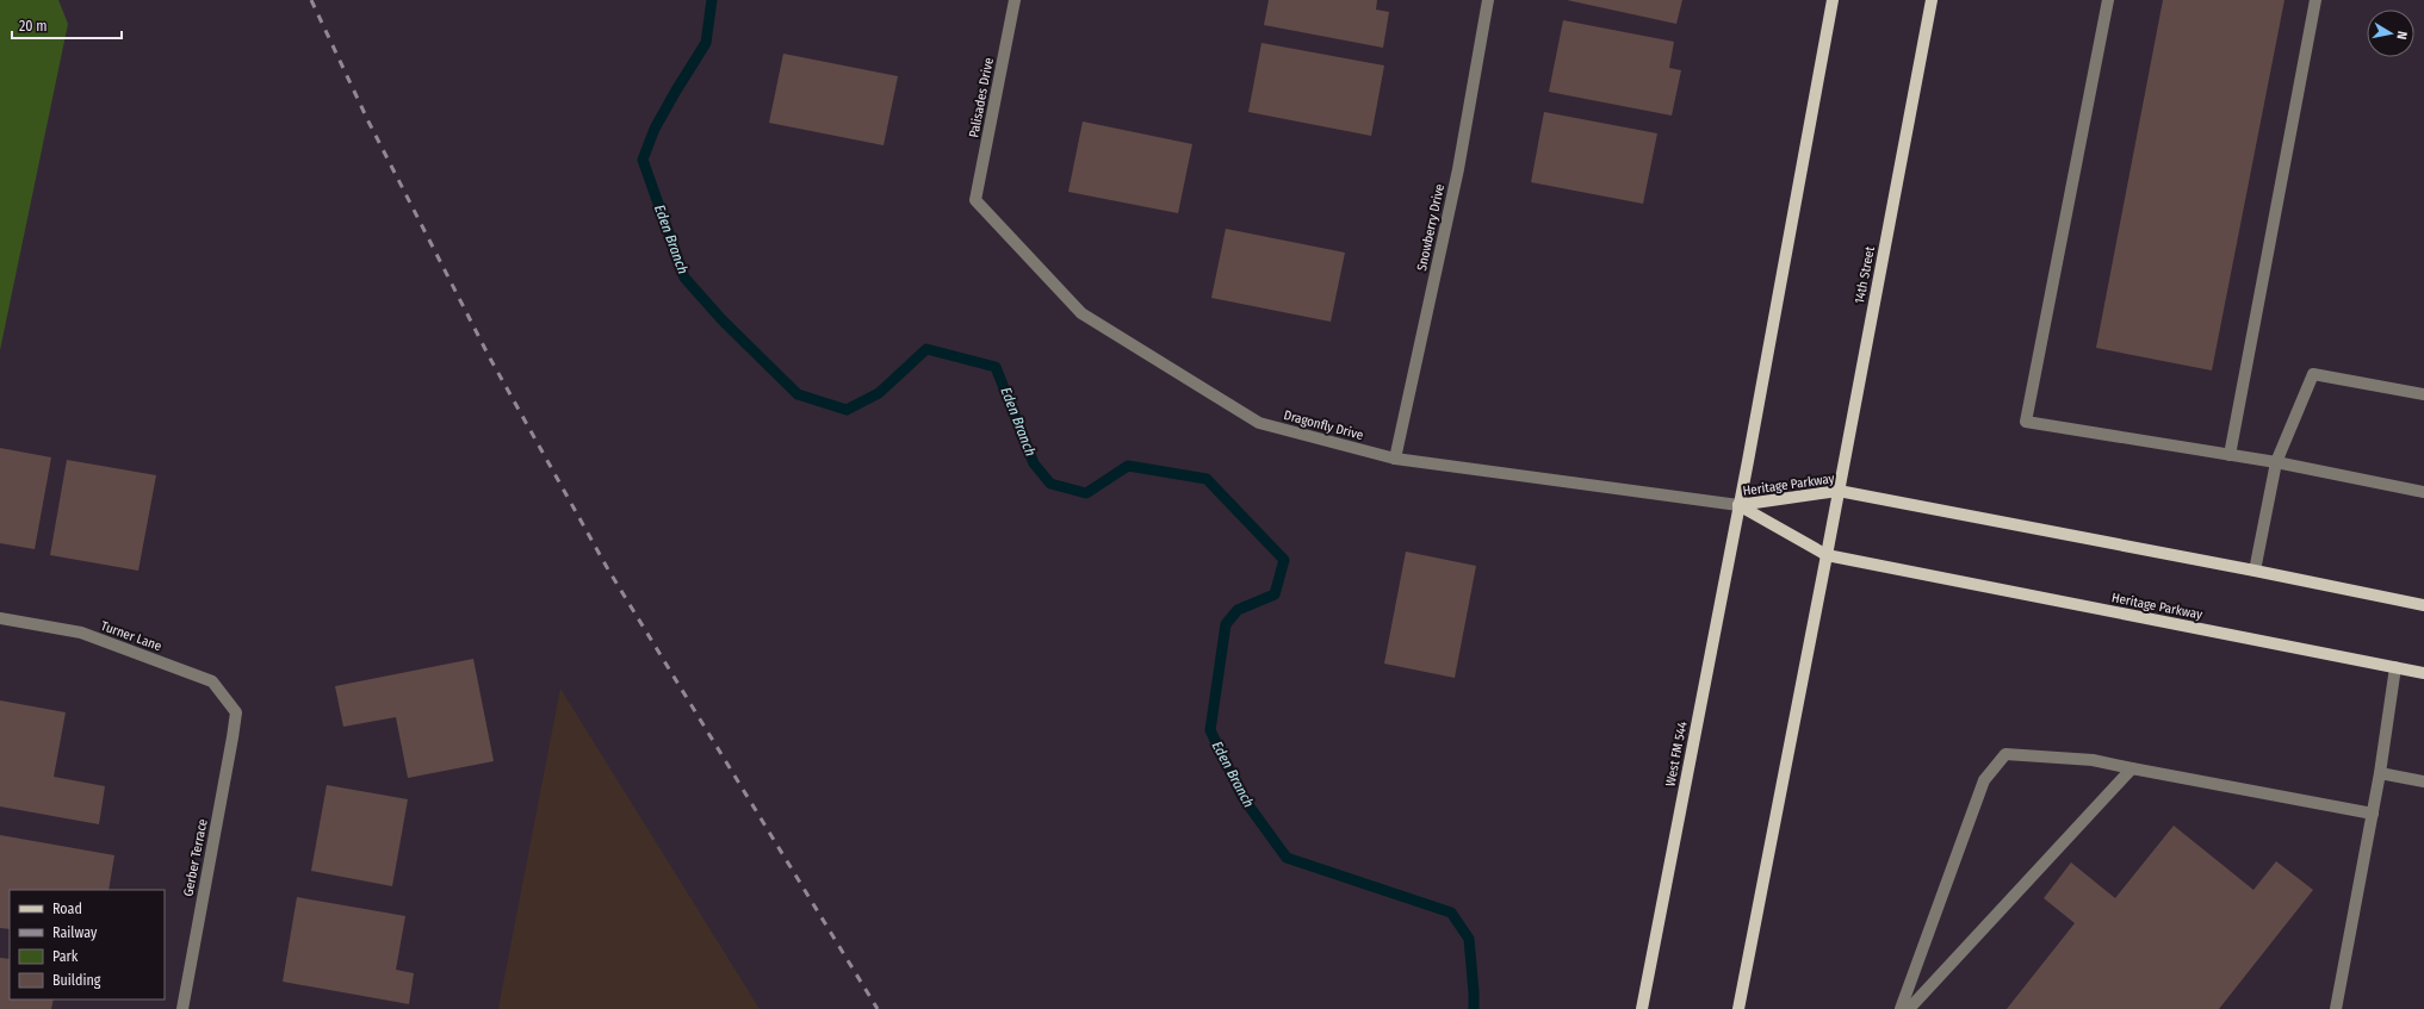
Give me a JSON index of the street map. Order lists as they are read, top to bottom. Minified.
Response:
{"streets":{"main road":["14th Street","Heritage Parkway","West FM 544"],"street":["Palisades Drive","Snowberry Drive","Dragonfly Drive","Turner Lane","Gerber Terrace"]},"crossings":[["Palisades Drive","Dragonfly Drive"],["Snowberry Drive","Dragonfly Drive"],["14th Street","Heritage Parkway"],["Dragonfly Drive","Heritage Parkway"],["Dragonfly Drive","West FM 544"],["Heritage Parkway","West FM 544"],["Turner Lane","Gerber Terrace"]],"water":["Eden Branch"],"legend":["Road","Railway","Park","Building"],"scale_bar":"20 m","north":"right"}
